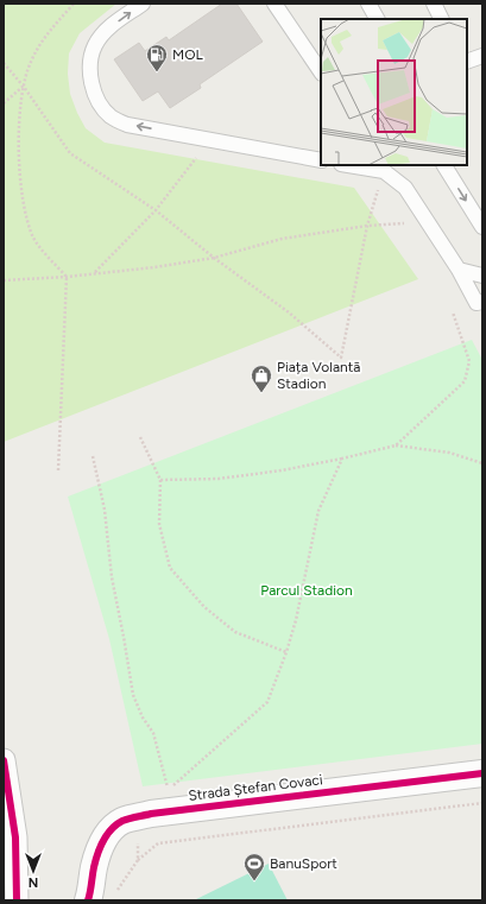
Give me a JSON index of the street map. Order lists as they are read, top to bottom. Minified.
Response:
{"streets":{"street":["Strada Ștefan Covaci"]},"parks":["Parcul Stadion"],"places":{"fuel station":["MOL"],"shop":["Piața Volantă Stadion"],"sports":["BanuSport"]},"north":"bottom"}
